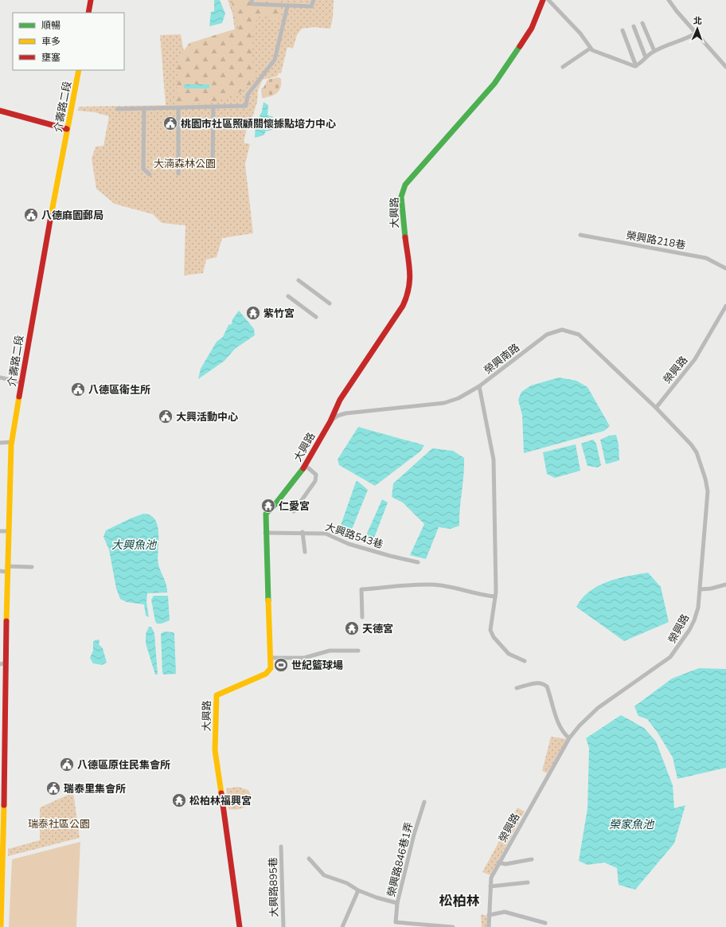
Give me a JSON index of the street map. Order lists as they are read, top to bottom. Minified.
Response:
{"streets":{"street":["介壽路二段","大興路","榮興路218巷","榮興南路","榮興路","大興路543巷","榮興路846巷1弄","大興路895巷"]},"crossings":[["大興路","榮興南路"],["大興路","大興路543巷"],["榮興南路","榮興路"]],"districts":["松柏林"],"water":["大興魚池","榮家魚池"],"parks":["大湳森林公園","瑞泰社區公園"],"places":{"public building":["桃園市社區照顧關懷據點培力中心","八德麻園郵局","八德區衛生所","大興活動中心","八德區原住民集會所","瑞泰里集會所"],"temple":["紫竹宮","仁愛宮","天德宮","松柏林福興宮"],"sports":["世紀籃球場"]},"legend":["順暢","車多","壅塞"],"north":"top"}
